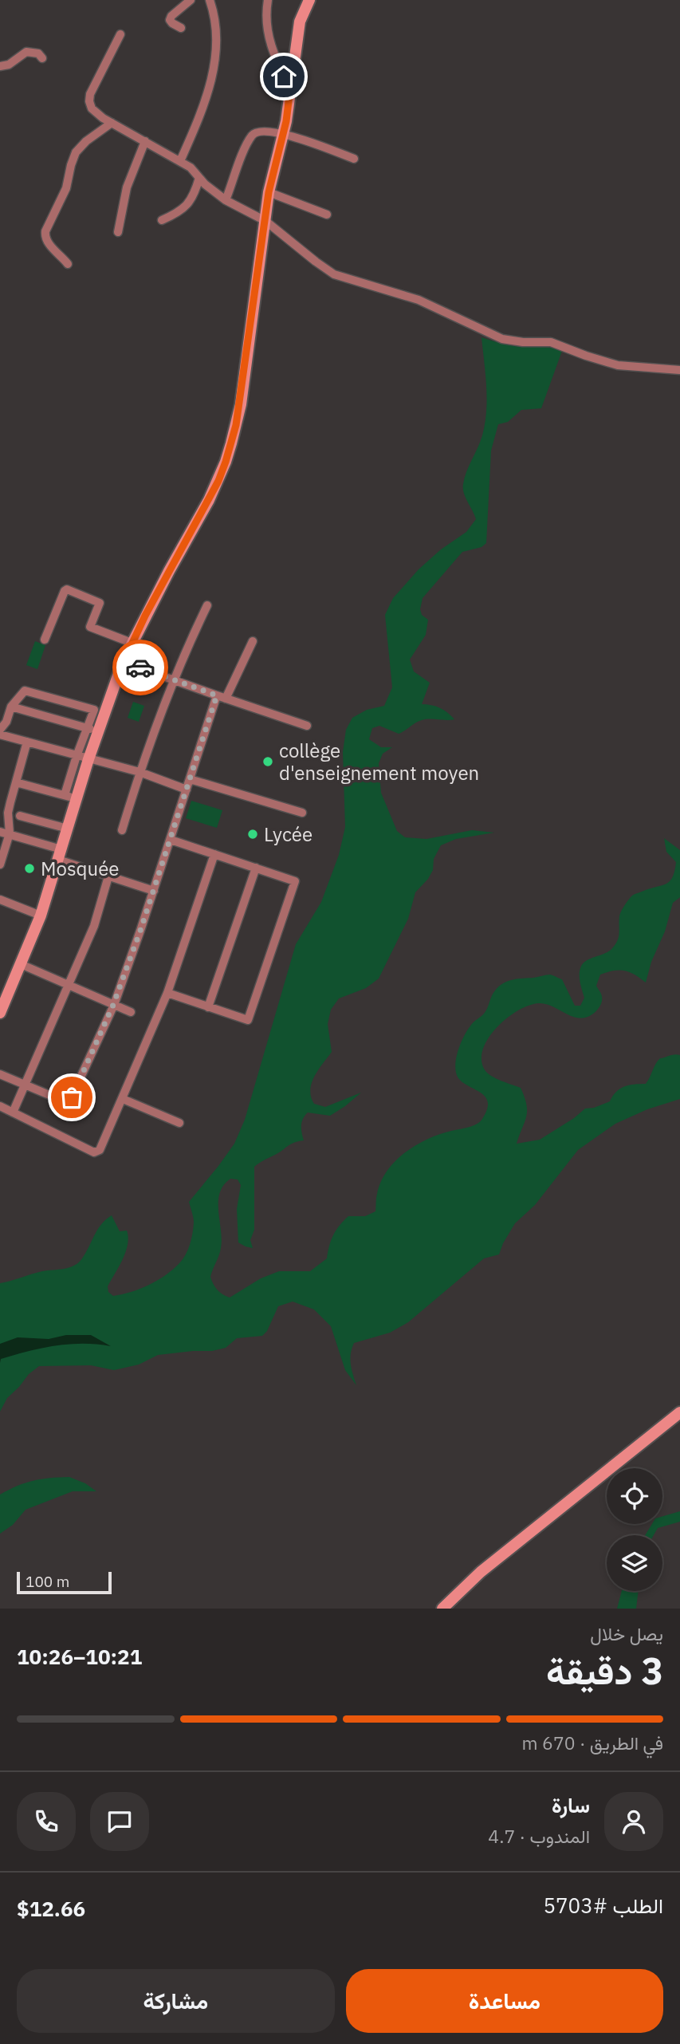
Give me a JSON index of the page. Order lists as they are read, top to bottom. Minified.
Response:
{"places":["collège d'enseignement moyen","Lycée","Mosquée"],"scale_bar":"100 m","page":{"scale":"100 m","heading":["3 دقيقة","يصل خلال","10:21–10:26"],"panel":["سارة","المندوب · 4.7","الطلب #5703","$12.66"],"bar":"في الطريق · 670 m","buttons":["مساعدة","مشاركة"]}}
